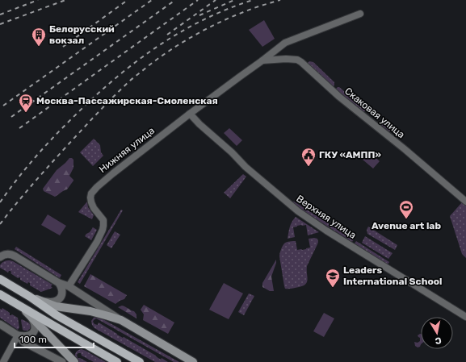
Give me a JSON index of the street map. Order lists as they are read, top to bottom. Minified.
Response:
{"streets":{"street":["Скаковая улица","Нижняя улица","Верхняя улица"]},"crossings":[["Скаковая улица","Нижняя улица"],["Нижняя улица","Верхняя улица"]],"places":{"building":["Белорусский вокзал"],"station":["Москва-Пассажирская-Смоленская"],"public building":["ГКУ «АМПП»"],"sports":["Avenue art lab"],"school or university":["Leaders International School"]},"scale_bar":"100 m","north":"bottom"}
